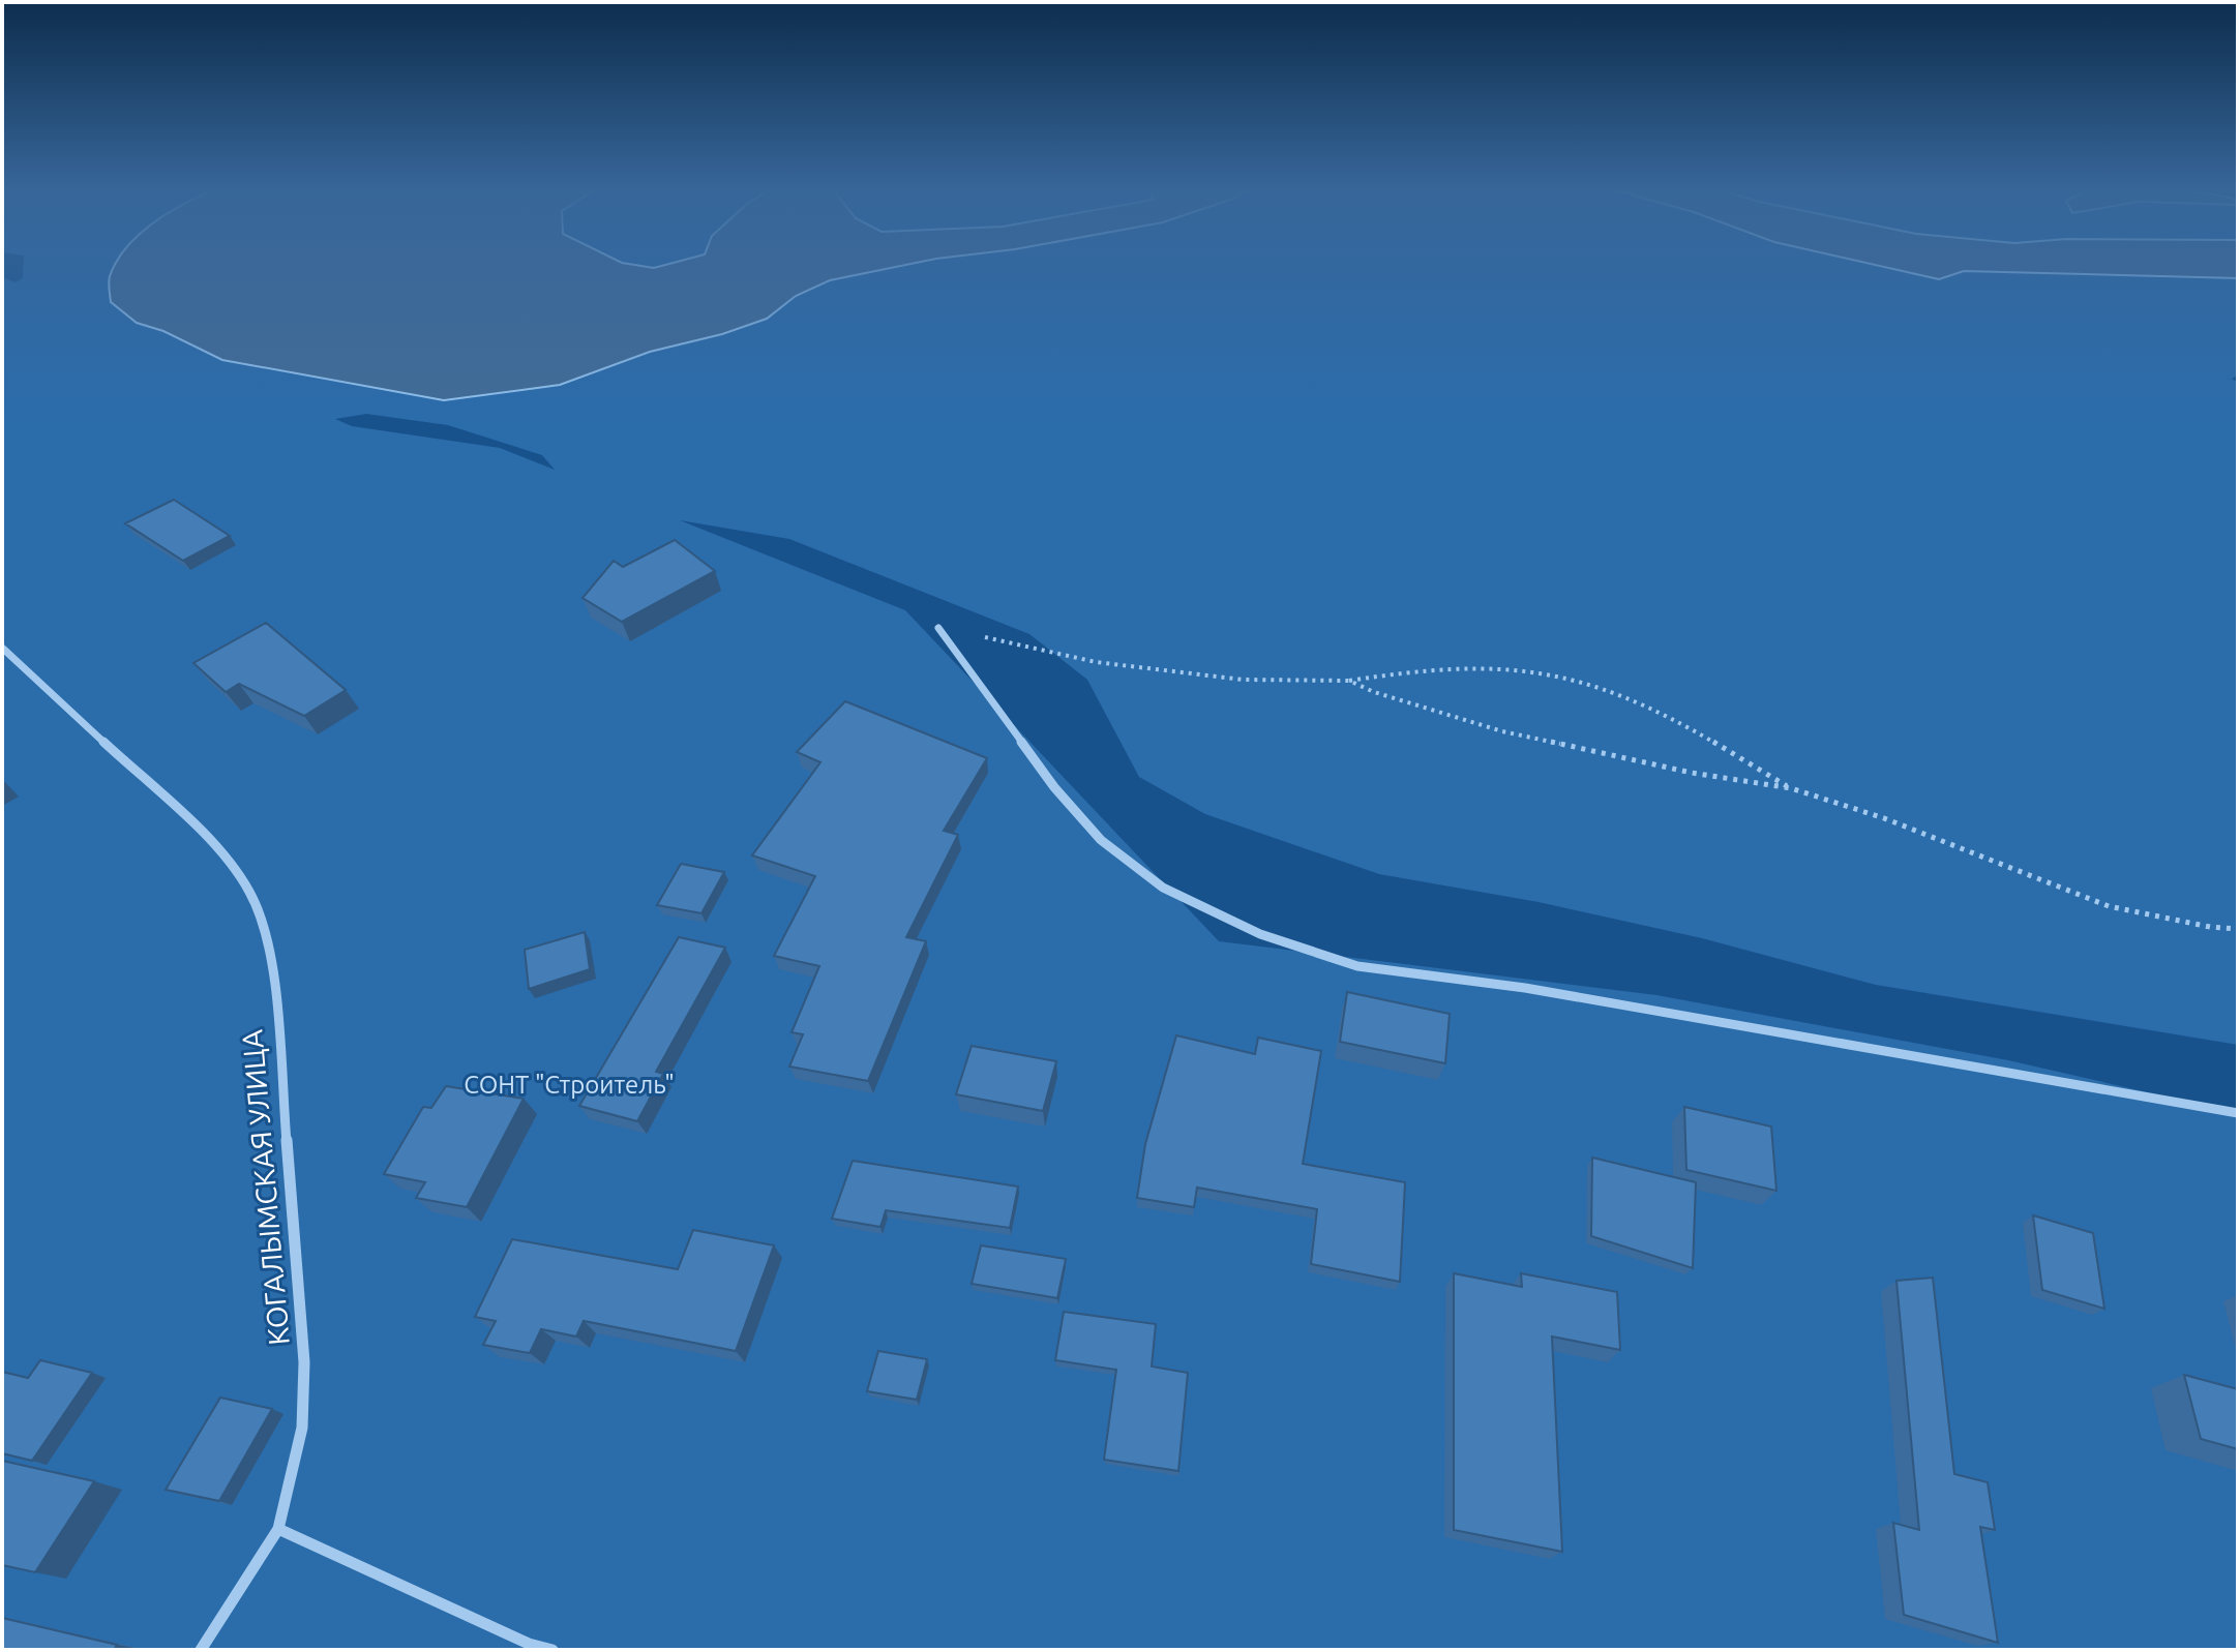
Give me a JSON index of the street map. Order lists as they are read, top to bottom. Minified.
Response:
{"streets":{"street":["КОГАЛЫМСКАЯ УЛИЦА"]},"parks":["СОНТ \"Строитель\""]}
